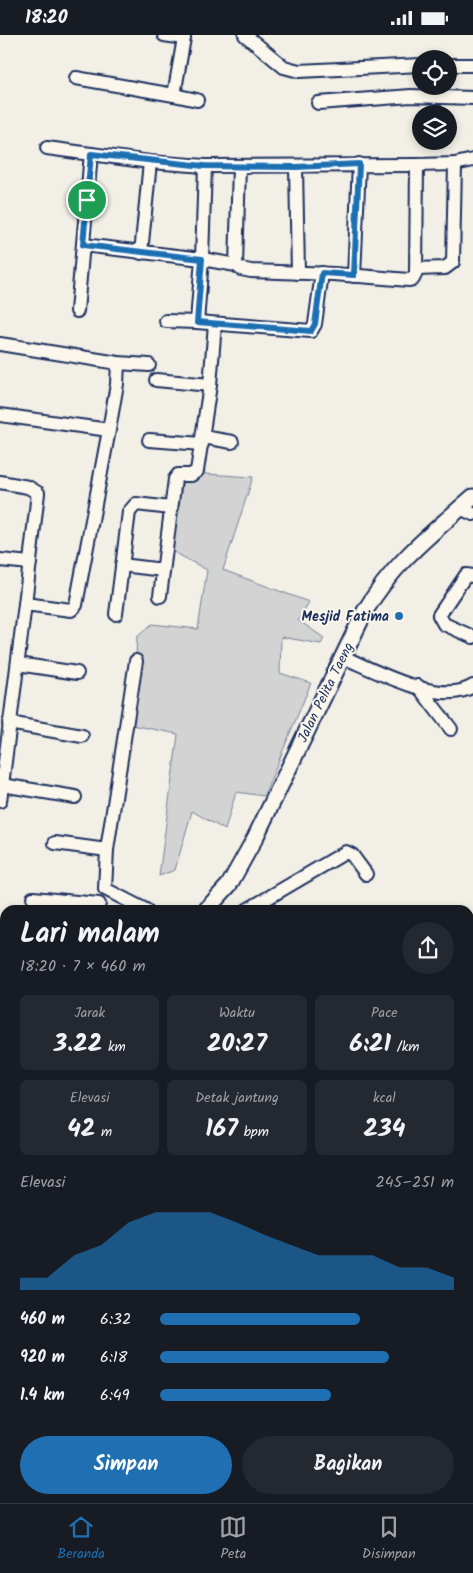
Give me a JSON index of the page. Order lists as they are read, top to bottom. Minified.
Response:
{"streets":{"street":["Jalan Pelita Taeng"]},"places":["Mesjid Fatima"],"page":{"status":"18:20","heading":["Lari malam","18:20 · 7 × 460 m"],"stats":[["Jarak","3.22 km"],["Waktu","20:27"],["Pace","6:21 /km"],["Elevasi","42 m"],["Detak jantung","167 bpm"],["kcal","234"]],"chart":["Elevasi","245–251 m"],"list":[{"name":"460 m","note":"6:32"},{"name":"920 m","note":"6:18"},{"name":"1.4 km","note":"6:49"}],"buttons":["Simpan","Bagikan"],"tabs":["Beranda","Peta","Disimpan"]}}
